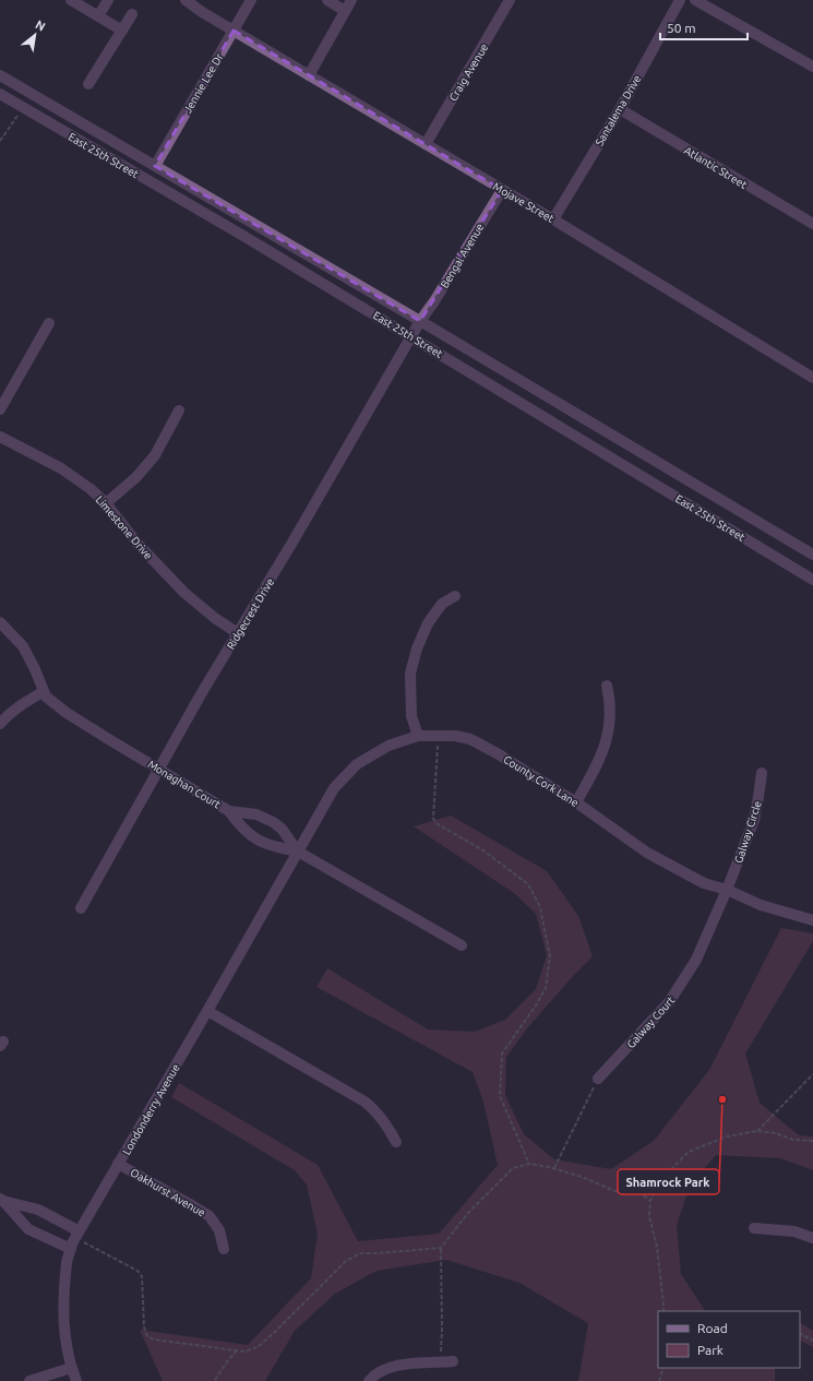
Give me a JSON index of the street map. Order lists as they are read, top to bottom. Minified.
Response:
{"streets":{"street":["Craig Avenue","Jennie Lee Dr","Santalema Drive","East 25th Street","Atlantic Street","Mojave Street","Bengal Avenue","Limestone Drive","Ridgecrest Drive","County Cork Lane","Monaghan Court","Galway Circle","Galway Court","Londonderry Avenue","Oakhurst Avenue"]},"crossings":[["Craig Avenue","Mojave Street"],["Jennie Lee Dr","East 25th Street"],["Jennie Lee Dr","Mojave Street"],["Santalema Drive","Atlantic Street"],["Santalema Drive","Mojave Street"],["East 25th Street","Bengal Avenue"],["East 25th Street","Ridgecrest Drive"],["Mojave Street","Bengal Avenue"],["Bengal Avenue","Ridgecrest Drive"],["Limestone Drive","Ridgecrest Drive"],["Ridgecrest Drive","Monaghan Court"],["County Cork Lane","Monaghan Court"],["County Cork Lane","Galway Circle"],["County Cork Lane","Galway Court"],["County Cork Lane","Londonderry Avenue"],["Monaghan Court","Londonderry Avenue"],["Galway Circle","Galway Court"],["Londonderry Avenue","Oakhurst Avenue"]],"places":["Shamrock Park"],"legend":["Road","Park"],"scale_bar":"50 m","north":"top right"}
